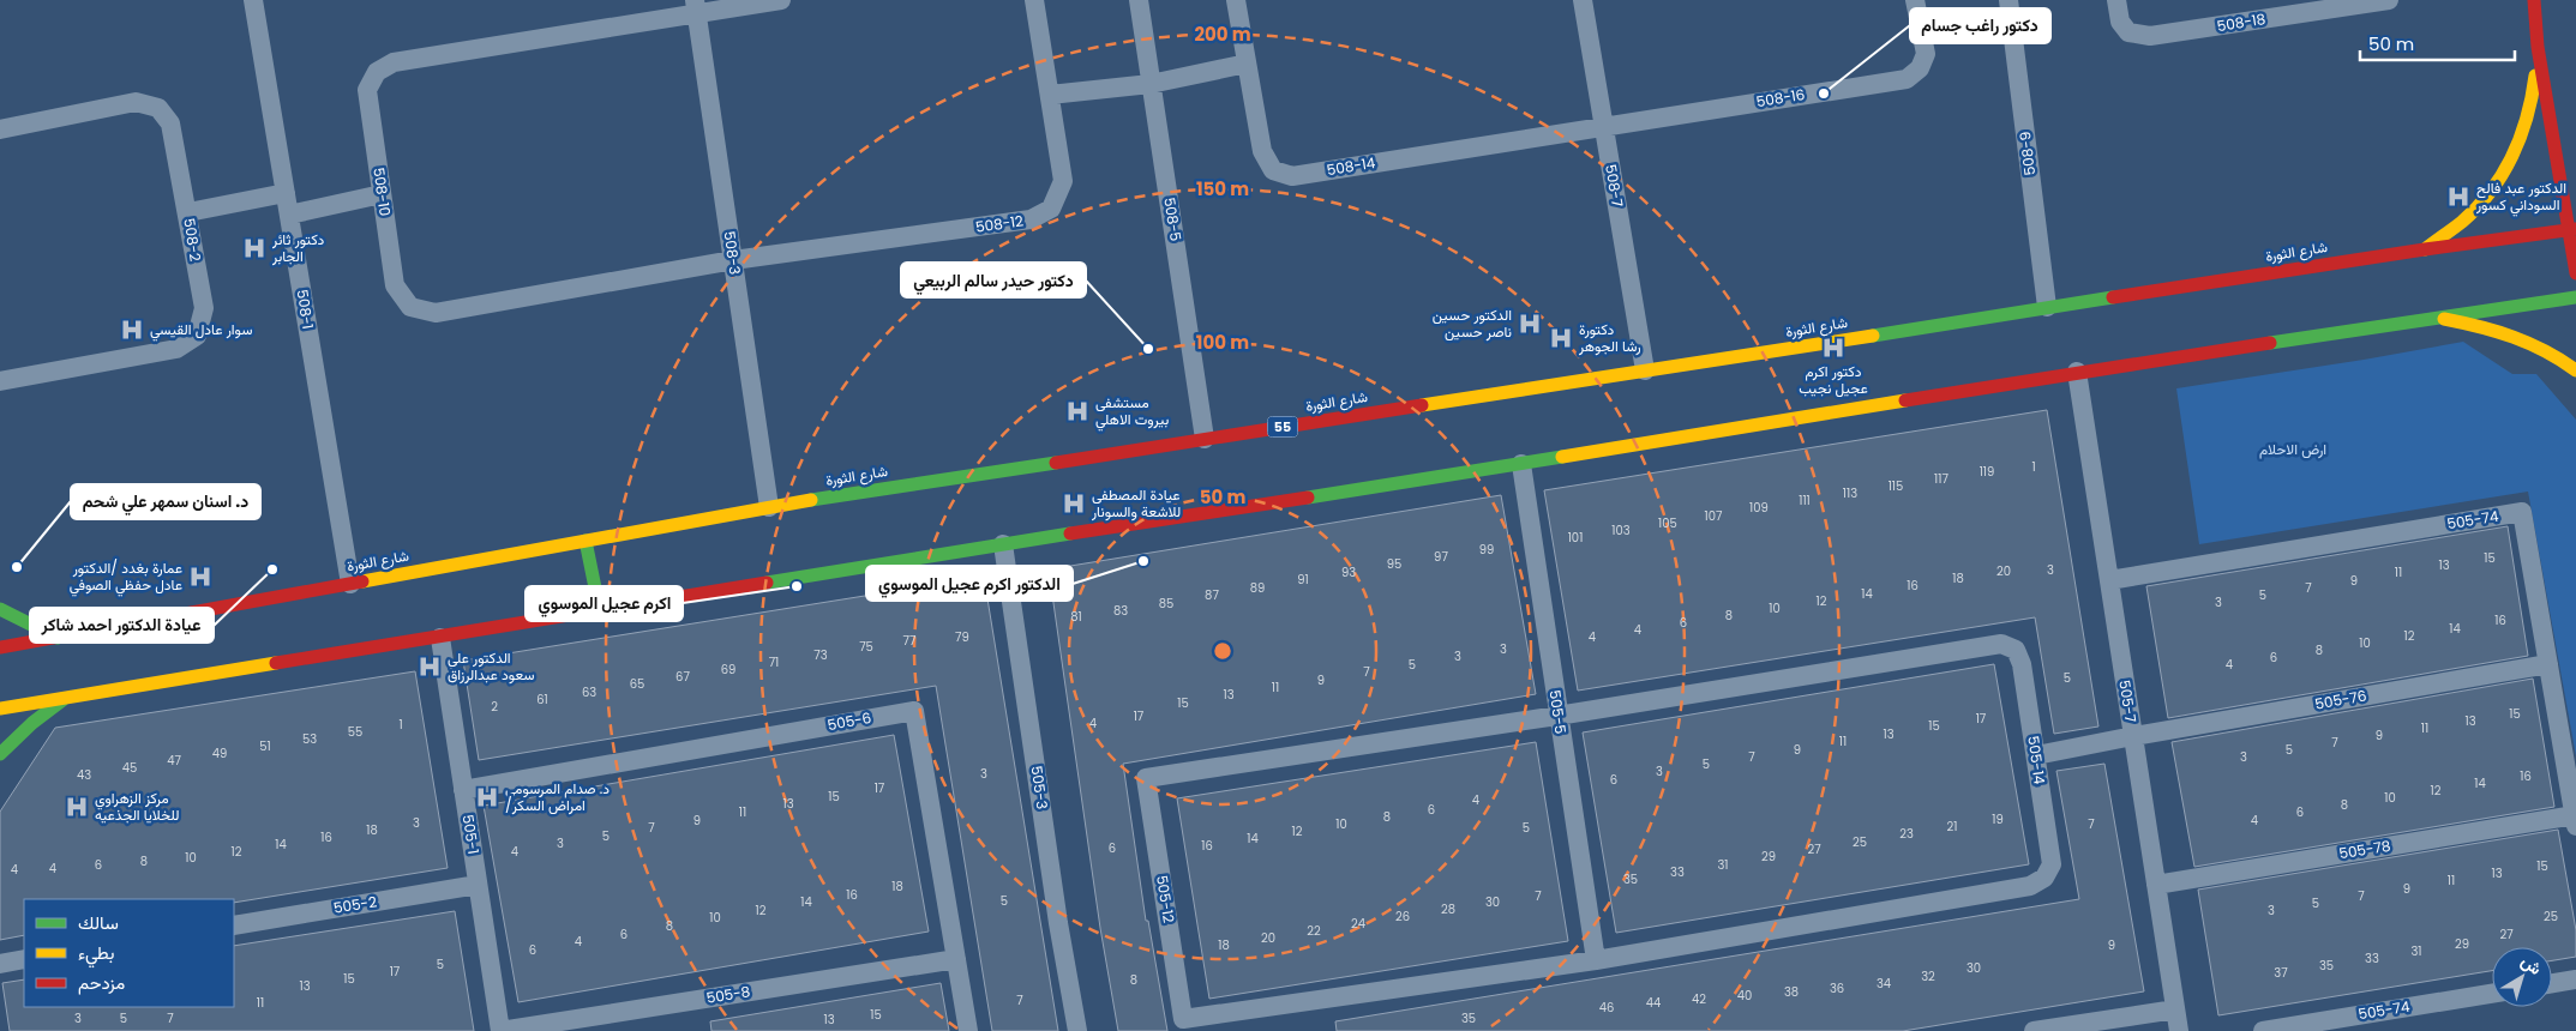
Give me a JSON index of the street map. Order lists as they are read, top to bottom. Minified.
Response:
{"streets":{"main road":["شارع الثورة","55"],"street":["508-18","508-16","508-9","508-14","508-7","508-10","508-5","508-12","508-2","508-3","508-1","505-74","505-76","505-7","505-5","505-6","505-14","505-3","505-1","505-78","505-12","505-2","505-8"]},"crossings":[["508-16","508-14"],["508-16","508-7"],["508-9","شارع الثورة"],["508-14","508-7"],["508-7","شارع الثورة"],["508-10","508-12"],["508-10","508-3"],["508-5","شارع الثورة"],["508-12","508-3"],["شارع الثورة","508-3"],["شارع الثورة","508-1"],["505-74","505-76"],["505-74","505-7"],["505-74","505-78"],["505-76","505-7"],["505-76","505-14"],["505-7","505-78"],["505-5","505-14"],["505-5","505-12"],["505-6","505-1"],["505-6","505-8"],["505-14","505-12"],["505-1","505-2"],["505-1","505-8"]],"parks":["ارض الاحلام"],"places":{"other":["دكتور راغب جسام","دكتور حيدر سالم الربيعي","الدكتور اكرم عجيل الموسوي","د. اسنان سمهر علي شحم","عيادة الدكتور احمد شاكر","اكرم عجيل الموسوي"],"hospital":["الدكتور عبد فالح السوداني كسور","دكتور ثائر الجابر","الدكتور حسين ناصر حسين","سوار عادل القيسي","دكتورة رشا الجوهر","دكتور اكرم عجيل نجيب","مستشفى بيروت الاهلي","عيادة المصطفى للاشعة والسونار","عمارة بغدد /الدكتور عادل حفظي الصوفي","الدكتور علي سعود عبدالرزاق","د. صدام المرسومي /امراض السكر","مركز الزهراوي للخلايا الجذعيه"]},"house_numbers":["1","119","117","115","113","111","109","107","105","103","101","99","97","15","95","13","3","20","93","11","18","91","9","16","89","7","14","87","5","12","3","85","10","83","8","81","16","6","14","4","12","79","4","77","10","75","3","8","73","3","6","71","5","4","69","7","67","5","9","65","11","63","13","61","15","2","15","17","17","13","4","1","15","11","55","13","9","53","11","7","51","9","5","49","7","3","47","5","45","3","3","43","16","6","14","17","12","15","10","4","13","8","6","11","6","8","19","9","4","3","10","7","21","7","5","18","12","23","5","16","14","25","3","14","16","6","27","12","4","29","10","8","6","31","15","4","4","33","13","35","11","18","9","16","7","7","5","14","30","5","28","12","3","26","25","10","24","8","22","6","27","20","4","29","18","9","6","31","33","5","35","30","17","37","32","15","8","34","13","36","38","40","42","7","11","44","46","15","3","5","7","35","13"],"legend":["سالك","بطيء","مزدحم"],"scale_bar":"50 m","north":"top right","rings":["200 m","150 m","100 m","50 m"]}
